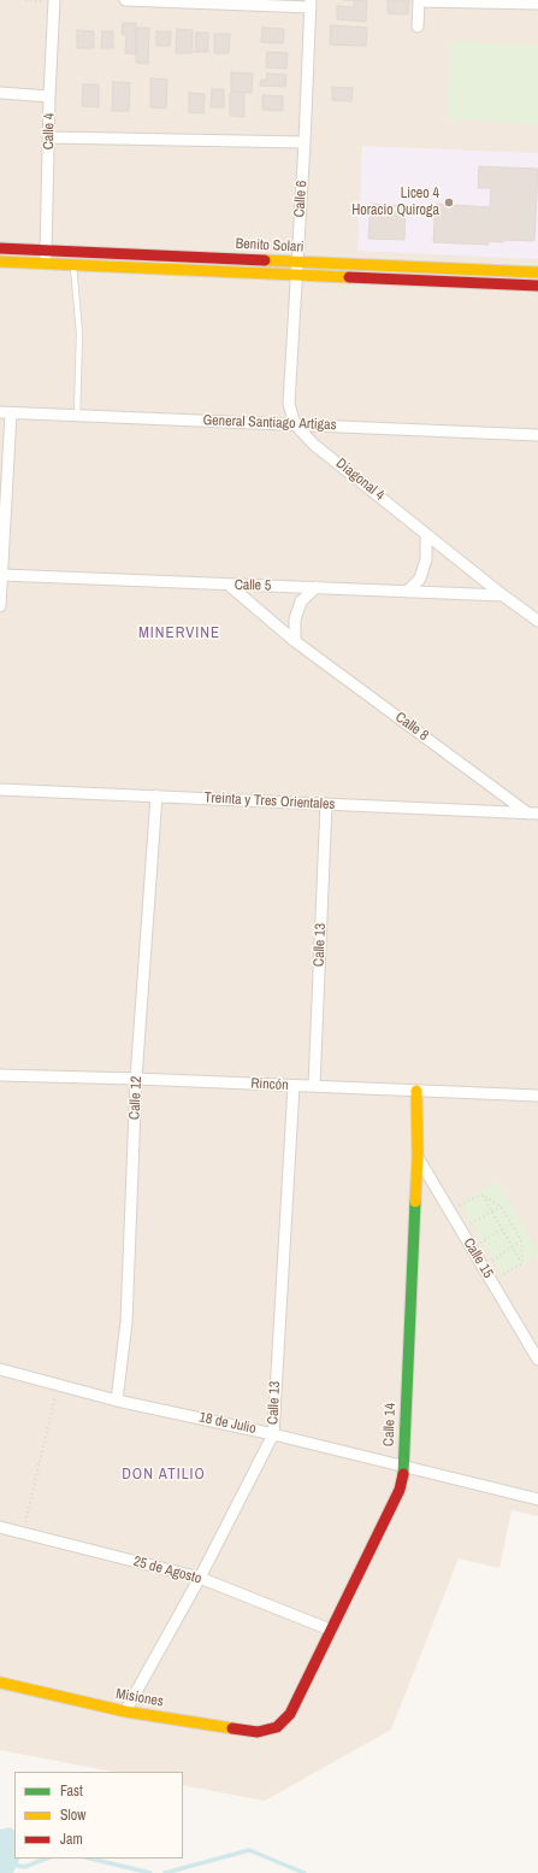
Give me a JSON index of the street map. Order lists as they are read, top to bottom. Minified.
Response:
{"streets":{"street":["Calle 4","Calle 6","Benito Solari","General Santiago Artigas","Diagonal 4","Calle 5","Calle 8","Treinta y Tres Orientales","Calle 13","Rincón","Calle 12","Calle 15","18 de Julio","Calle 14","25 de Agosto","Misiones"]},"crossings":[["Calle 4","Benito Solari"],["Calle 6","Benito Solari"],["Calle 6","General Santiago Artigas"],["Calle 6","Diagonal 4"],["General Santiago Artigas","Diagonal 4"],["Diagonal 4","Calle 5"],["Calle 5","Calle 8"],["Calle 8","Treinta y Tres Orientales"],["Treinta y Tres Orientales","Calle 13"],["Treinta y Tres Orientales","Calle 12"],["Calle 13","Rincón"],["Calle 13","18 de Julio"],["Calle 13","25 de Agosto"],["Calle 13","Misiones"],["Rincón","Calle 12"],["Rincón","Calle 14"],["Calle 12","18 de Julio"],["Calle 15","Calle 14"],["18 de Julio","Calle 14"],["Calle 14","25 de Agosto"],["Calle 14","Misiones"]],"districts":["MINERVINE","DON ATILIO"],"places":["Liceo 4 Horacio Quiroga"],"legend":["Fast","Slow","Jam"]}
